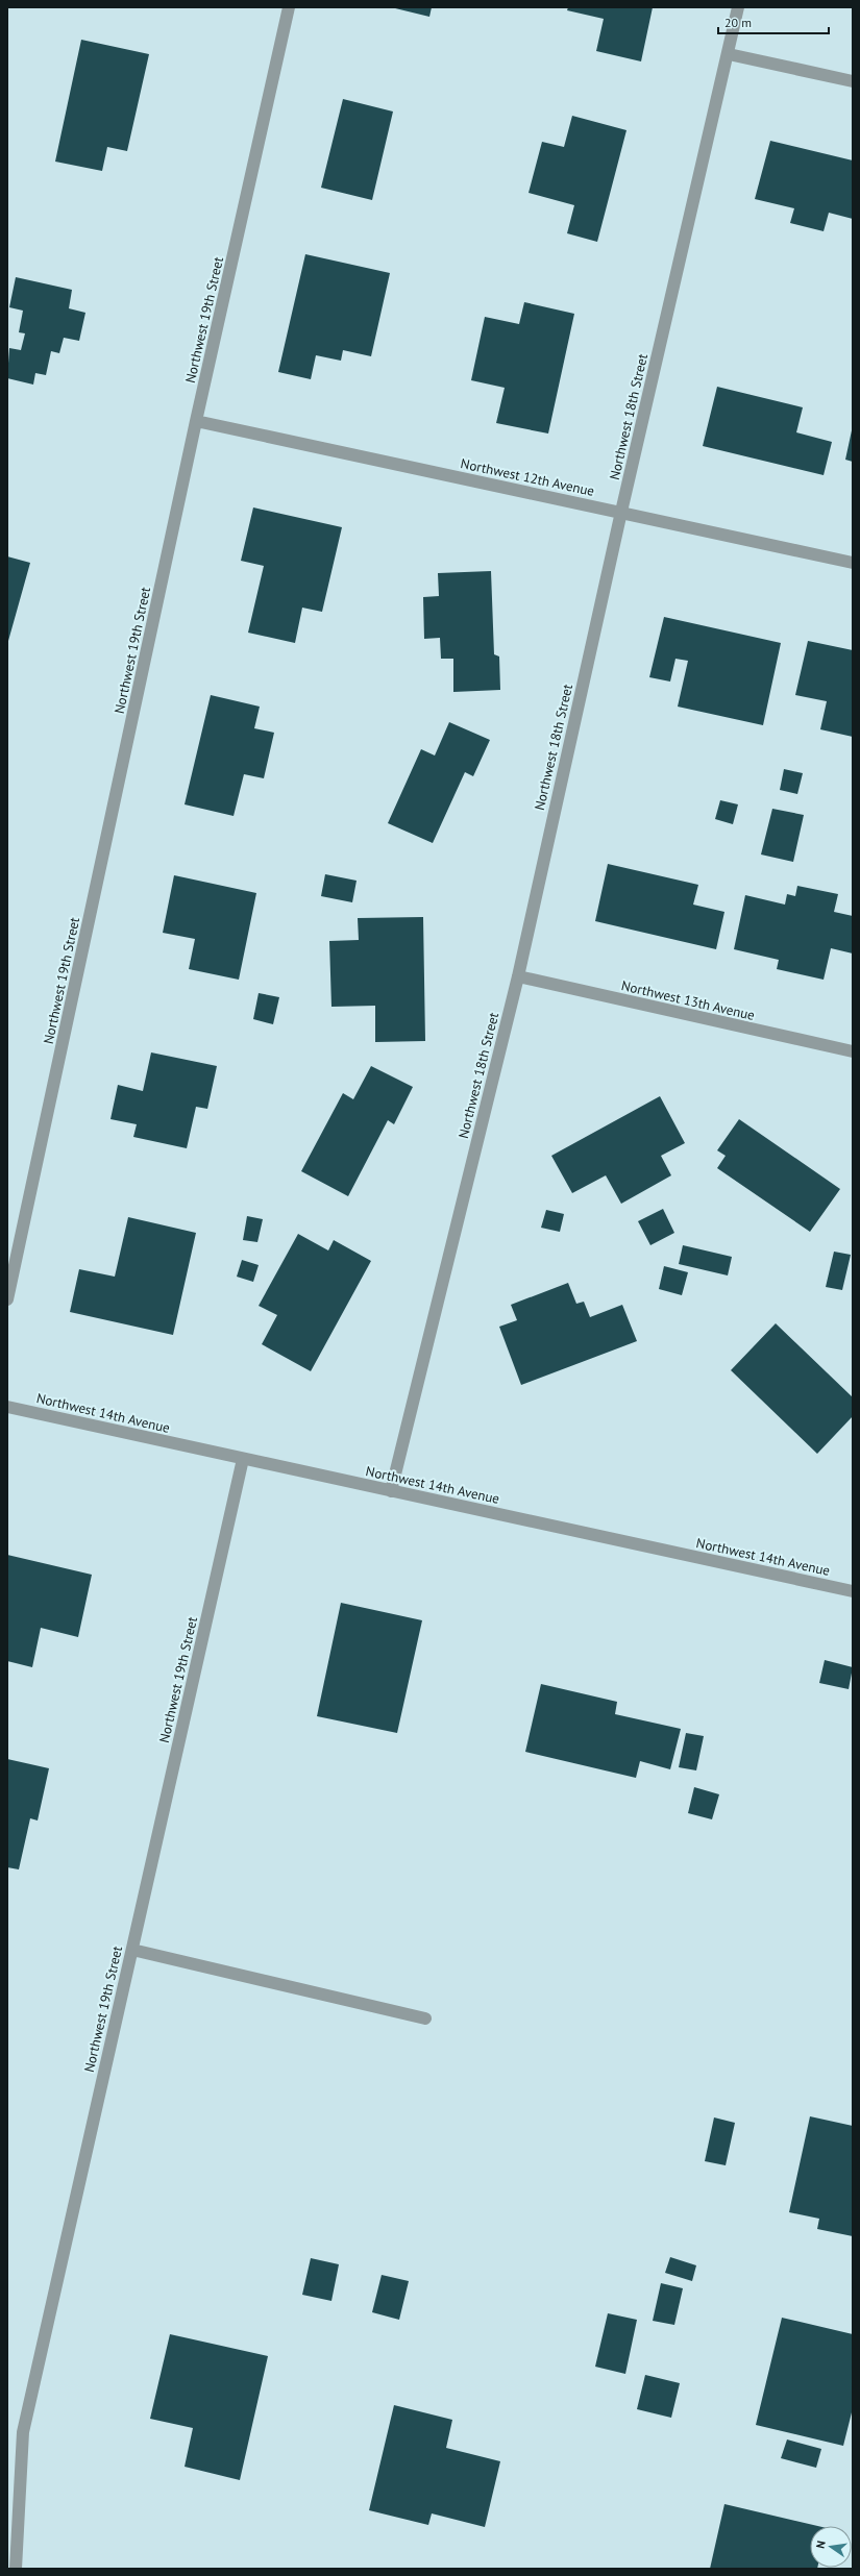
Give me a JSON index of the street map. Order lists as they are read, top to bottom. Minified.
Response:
{"streets":{"street":["Northwest 19th Street","Northwest 18th Street","Northwest 12th Avenue","Northwest 13th Avenue","Northwest 14th Avenue"]},"crossings":[["Northwest 19th Street","Northwest 12th Avenue"],["Northwest 19th Street","Northwest 14th Avenue"],["Northwest 18th Street","Northwest 12th Avenue"],["Northwest 18th Street","Northwest 13th Avenue"],["Northwest 18th Street","Northwest 14th Avenue"]],"scale_bar":"20 m","north":"left"}
